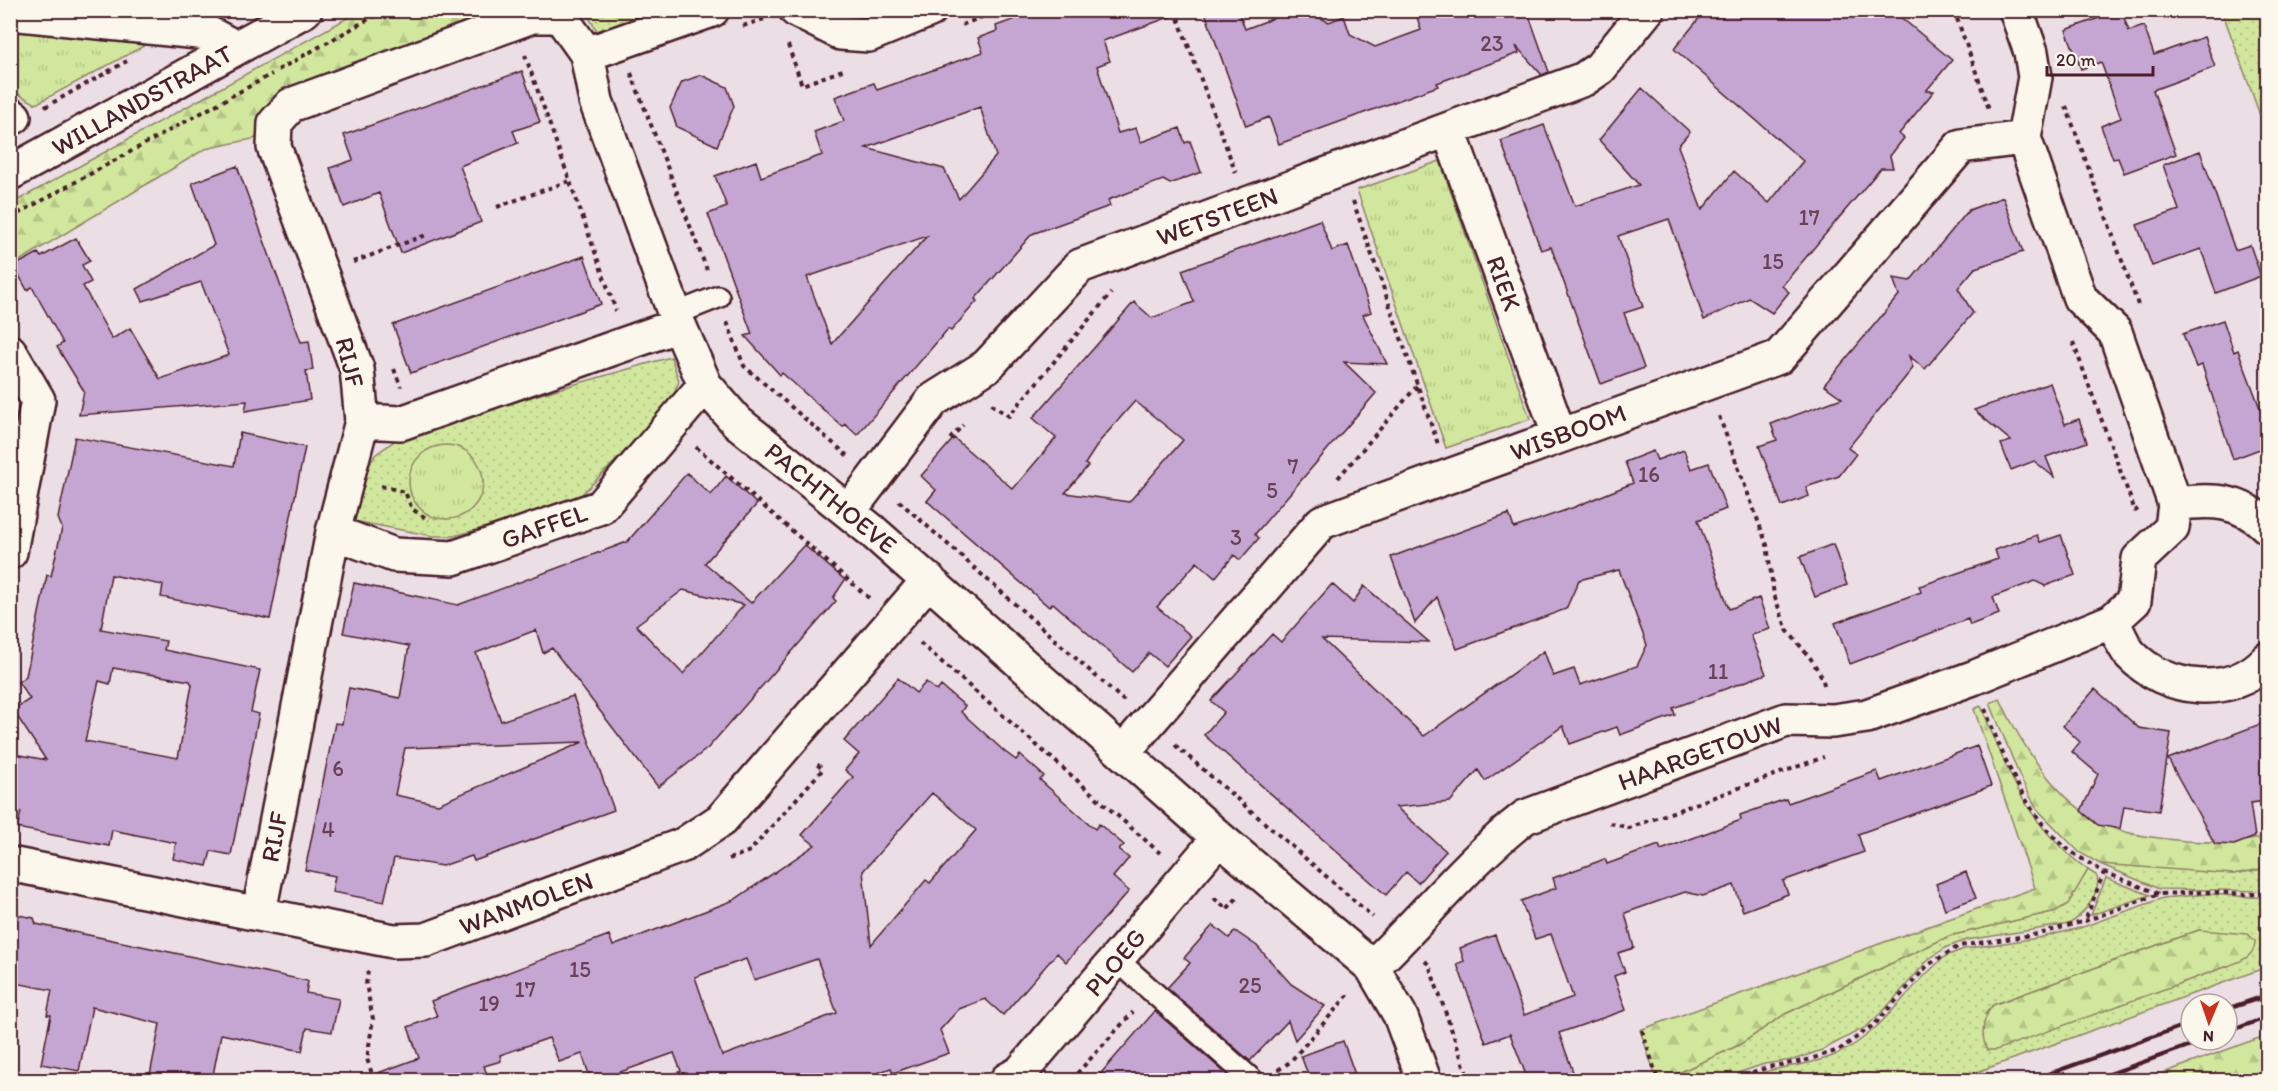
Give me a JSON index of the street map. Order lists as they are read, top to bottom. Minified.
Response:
{"streets":{"street":["WILLANDSTRAAT","WETSTEEN","RIEK","RIJF","WISBOOM","PACHTHOEVE","GAFFEL","HAARGETOUW","WANMOLEN","PLOEG"]},"crossings":[["WETSTEEN","RIEK"],["WETSTEEN","PACHTHOEVE"],["RIEK","WISBOOM"],["RIJF","PACHTHOEVE"],["RIJF","GAFFEL"],["RIJF","WANMOLEN"],["WISBOOM","PACHTHOEVE"],["PACHTHOEVE","GAFFEL"],["PACHTHOEVE","HAARGETOUW"],["PACHTHOEVE","WANMOLEN"],["PACHTHOEVE","PLOEG"]],"house_numbers":["23","17","15","7","16","5","3","11","6","4","15","25","17","19"],"scale_bar":"20 m","north":"bottom"}
